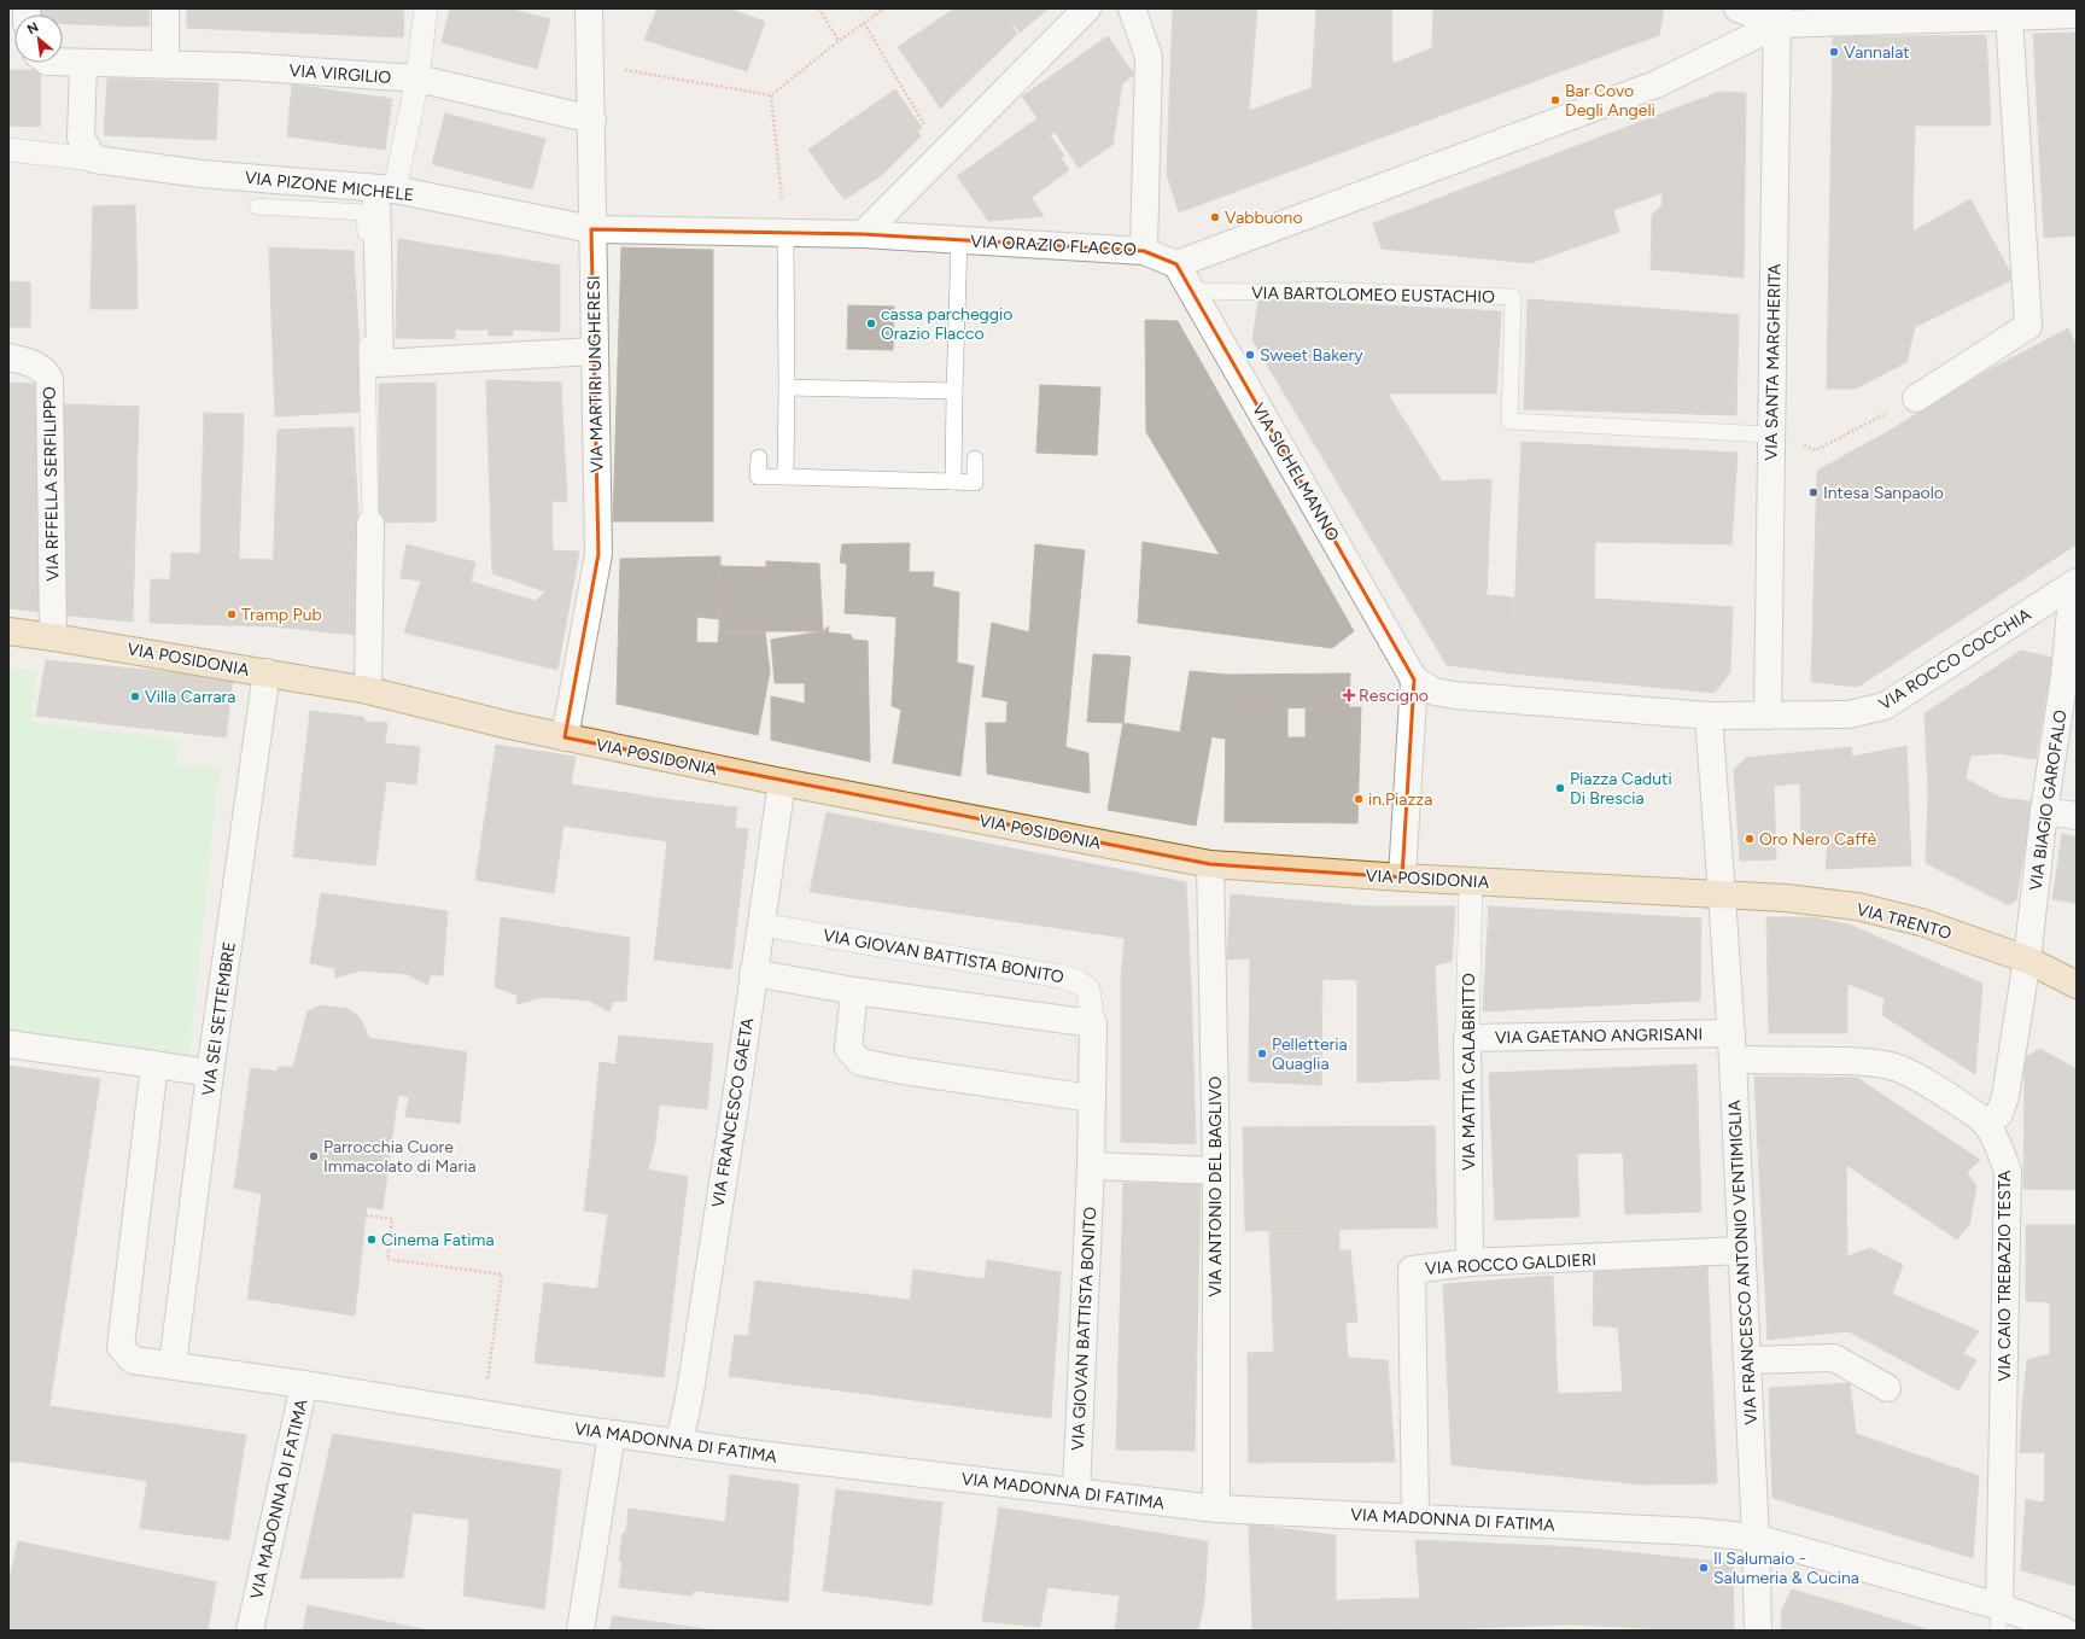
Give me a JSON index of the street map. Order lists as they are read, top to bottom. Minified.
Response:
{"streets":{"main road":["VIA POSIDONIA","VIA TRENTO"],"street":["VIA VIRGILIO","VIA PIZONE MICHELE","VIA ORAZIO FLACCO","VIA SANTA MARGHERITA","VIA MARTIRI UNGHERESI","VIA SICHELMANNO","VIA RFFELLA SERFILIPPO","VIA ROCCO COCCHIA","VIA BIAGIO GAROFALO","VIA GIOVAN BATTISTA BONITO","VIA SEI SETTEMBRE","VIA GAETANO ANGRISANI","VIA MATTIA CALABRITTO","VIA FRANCESCO GAETA","VIA ANTONIO DEL BAGLIVO","VIA FRANCESCO ANTONIO VENTIMIGLIA","VIA ROCCO GALDIERI","VIA CAIO TREBAZIO TESTA","VIA MADONNA DI FATIMA"],"lane":["VIA BARTOLOMEO EUSTACHIO"]},"crossings":[["VIA VIRGILIO","VIA MARTIRI UNGHERESI"],["VIA PIZONE MICHELE","VIA ORAZIO FLACCO"],["VIA PIZONE MICHELE","VIA MARTIRI UNGHERESI"],["VIA ORAZIO FLACCO","VIA MARTIRI UNGHERESI"],["VIA BARTOLOMEO EUSTACHIO","VIA SANTA MARGHERITA"],["VIA BARTOLOMEO EUSTACHIO","VIA SICHELMANNO"],["VIA SANTA MARGHERITA","VIA ROCCO COCCHIA"],["VIA MARTIRI UNGHERESI","VIA POSIDONIA"],["VIA SICHELMANNO","VIA ROCCO COCCHIA"],["VIA RFFELLA SERFILIPPO","VIA POSIDONIA"],["VIA POSIDONIA","VIA TRENTO"],["VIA POSIDONIA","VIA SEI SETTEMBRE"],["VIA POSIDONIA","VIA MATTIA CALABRITTO"],["VIA POSIDONIA","VIA FRANCESCO GAETA"],["VIA POSIDONIA","VIA ANTONIO DEL BAGLIVO"],["VIA POSIDONIA","VIA FRANCESCO ANTONIO VENTIMIGLIA"],["VIA ROCCO COCCHIA","VIA BIAGIO GAROFALO"],["VIA ROCCO COCCHIA","VIA FRANCESCO ANTONIO VENTIMIGLIA"],["VIA BIAGIO GAROFALO","VIA TRENTO"],["VIA TRENTO","VIA FRANCESCO ANTONIO VENTIMIGLIA"],["VIA GIOVAN BATTISTA BONITO","VIA FRANCESCO GAETA"],["VIA GIOVAN BATTISTA BONITO","VIA MADONNA DI FATIMA"],["VIA GAETANO ANGRISANI","VIA MATTIA CALABRITTO"],["VIA GAETANO ANGRISANI","VIA FRANCESCO ANTONIO VENTIMIGLIA"],["VIA MATTIA CALABRITTO","VIA ROCCO GALDIERI"],["VIA FRANCESCO GAETA","VIA MADONNA DI FATIMA"],["VIA ANTONIO DEL BAGLIVO","VIA MADONNA DI FATIMA"],["VIA FRANCESCO ANTONIO VENTIMIGLIA","VIA ROCCO GALDIERI"],["VIA FRANCESCO ANTONIO VENTIMIGLIA","VIA MADONNA DI FATIMA"],["VIA ROCCO GALDIERI","VIA MADONNA DI FATIMA"],["VIA CAIO TREBAZIO TESTA","VIA MADONNA DI FATIMA"]],"places":{"other":["Vannalat","Bar Covo Degli Angeli","Vabbuono","cassa parcheggio Orazio Flacco","Sweet Bakery","Intesa Sanpaolo","Tramp Pub","Villa Carrara","Piazza Caduti Di Brescia","in.Piazza","Oro Nero Caffè","Pelletteria Quaglia","Parrocchia Cuore Immacolato di Maria","Cinema Fatima","Il Salumaio - Salumeria & Cucina"],"health":["Rescigno"]},"north":"top left"}
